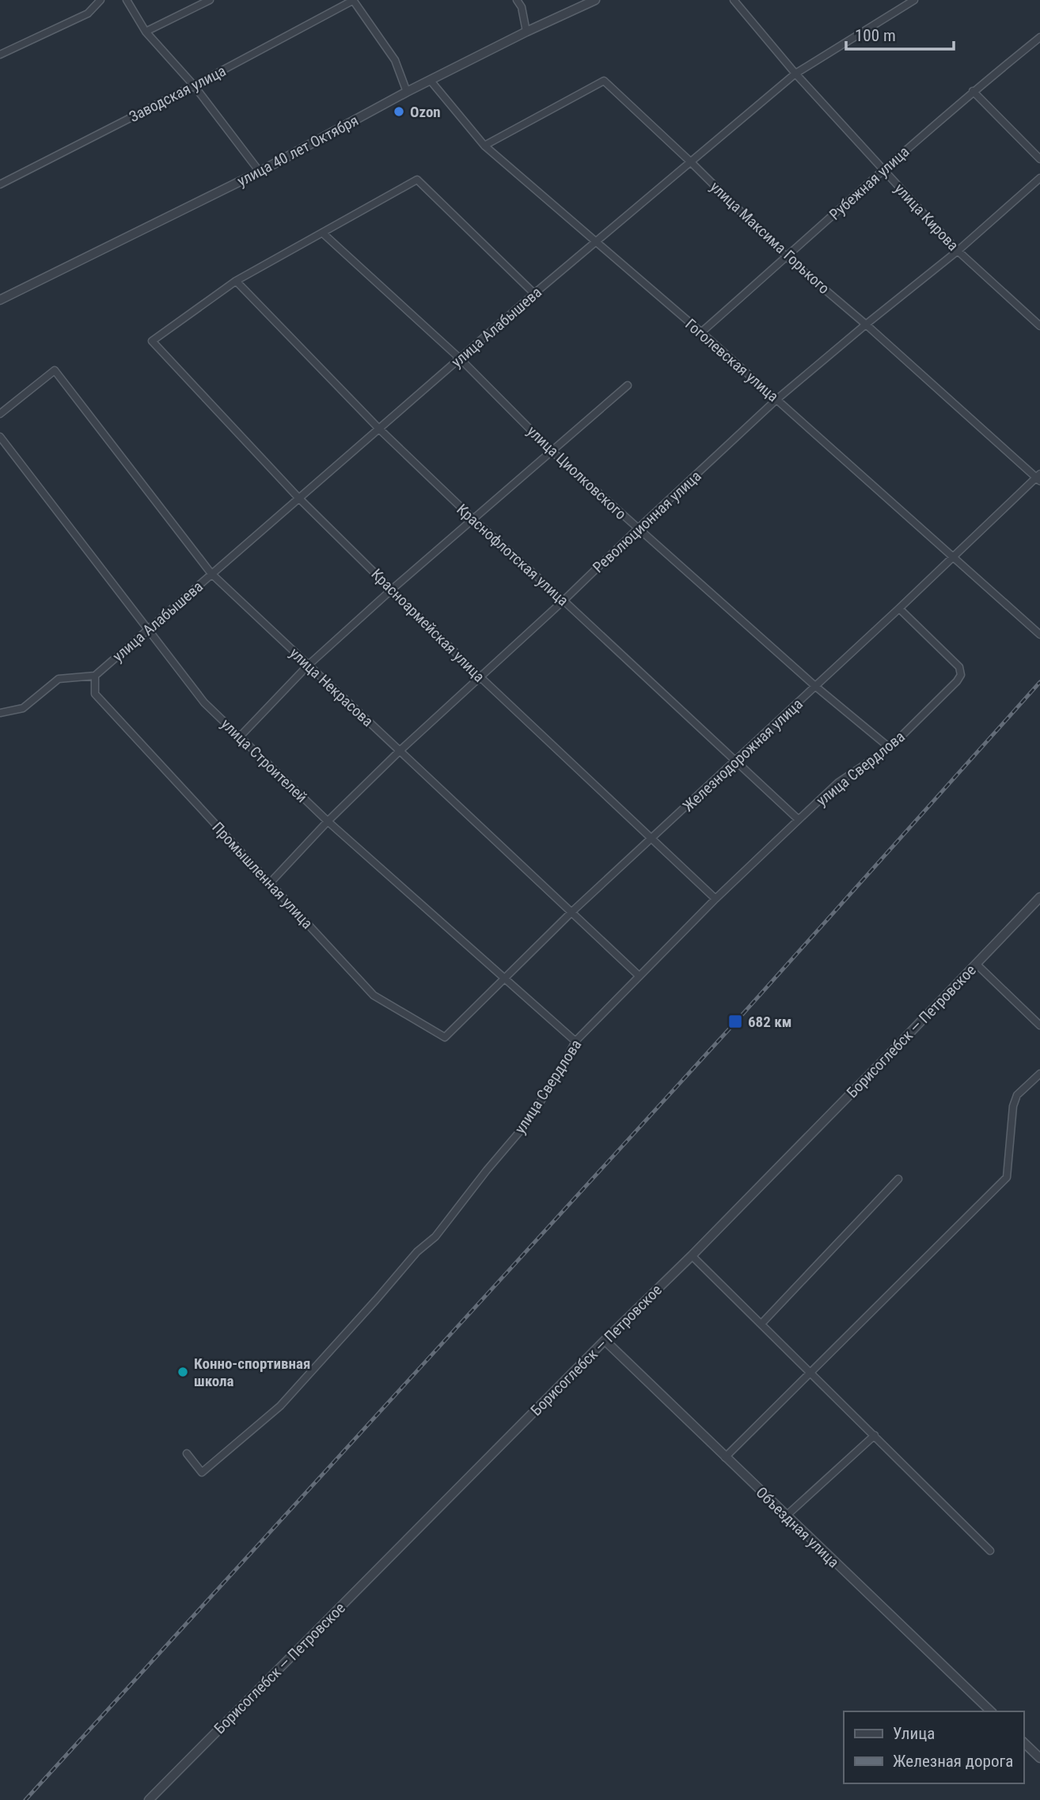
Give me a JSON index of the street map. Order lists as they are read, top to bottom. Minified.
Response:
{"streets":{"street":["Заводская улица","улица 40 лет Октября","Рубежная улица","улица Кирова","улица Максима Горького","улица Алабышева","Гоголевская улица","улица Циолковского","Революционная улица","Краснофлотская улица","Красноармейская улица","улица Некрасова","Железнодорожная улица","улица Строителей","улица Свердлова","Промышленная улица","Борисоглебск — Петровское","Объездная улица"]},"crossings":[["улица 40 лет Октября","Гоголевская улица"],["Рубежная улица","улица Кирова"],["Рубежная улица","улица Максима Горького"],["Рубежная улица","Гоголевская улица"],["улица Кирова","улица Алабышева"],["улица Кирова","Революционная улица"],["улица Максима Горького","улица Алабышева"],["улица Максима Горького","Гоголевская улица"],["улица Максима Горького","Революционная улица"],["улица Максима Горького","Железнодорожная улица"],["улица Алабышева","Гоголевская улица"],["улица Алабышева","улица Циолковского"],["улица Алабышева","Краснофлотская улица"],["улица Алабышева","Красноармейская улица"],["улица Алабышева","улица Некрасова"],["улица Алабышева","улица Строителей"],["улица Алабышева","Промышленная улица"],["Гоголевская улица","Революционная улица"],["Гоголевская улица","Железнодорожная улица"],["улица Циолковского","Революционная улица"],["улица Циолковского","Железнодорожная улица"],["улица Циолковского","улица Свердлова"],["Революционная улица","Краснофлотская улица"],["Революционная улица","Красноармейская улица"],["Революционная улица","улица Некрасова"],["Революционная улица","улица Строителей"],["Революционная улица","Промышленная улица"],["Краснофлотская улица","Красноармейская улица"],["Краснофлотская улица","Железнодорожная улица"],["Краснофлотская улица","улица Свердлова"],["Красноармейская улица","Железнодорожная улица"],["Красноармейская улица","улица Свердлова"],["улица Некрасова","Железнодорожная улица"],["улица Некрасова","улица Свердлова"],["Железнодорожная улица","улица Строителей"],["Железнодорожная улица","улица Свердлова"],["Железнодорожная улица","Промышленная улица"],["улица Строителей","улица Свердлова"],["Борисоглебск — Петровское","Объездная улица"]],"places":{"other":["Ozon","Конно-спортивная школа"],"transit":["682 км"]},"legend":["Улица","Железная дорога"],"scale_bar":"100 m"}
